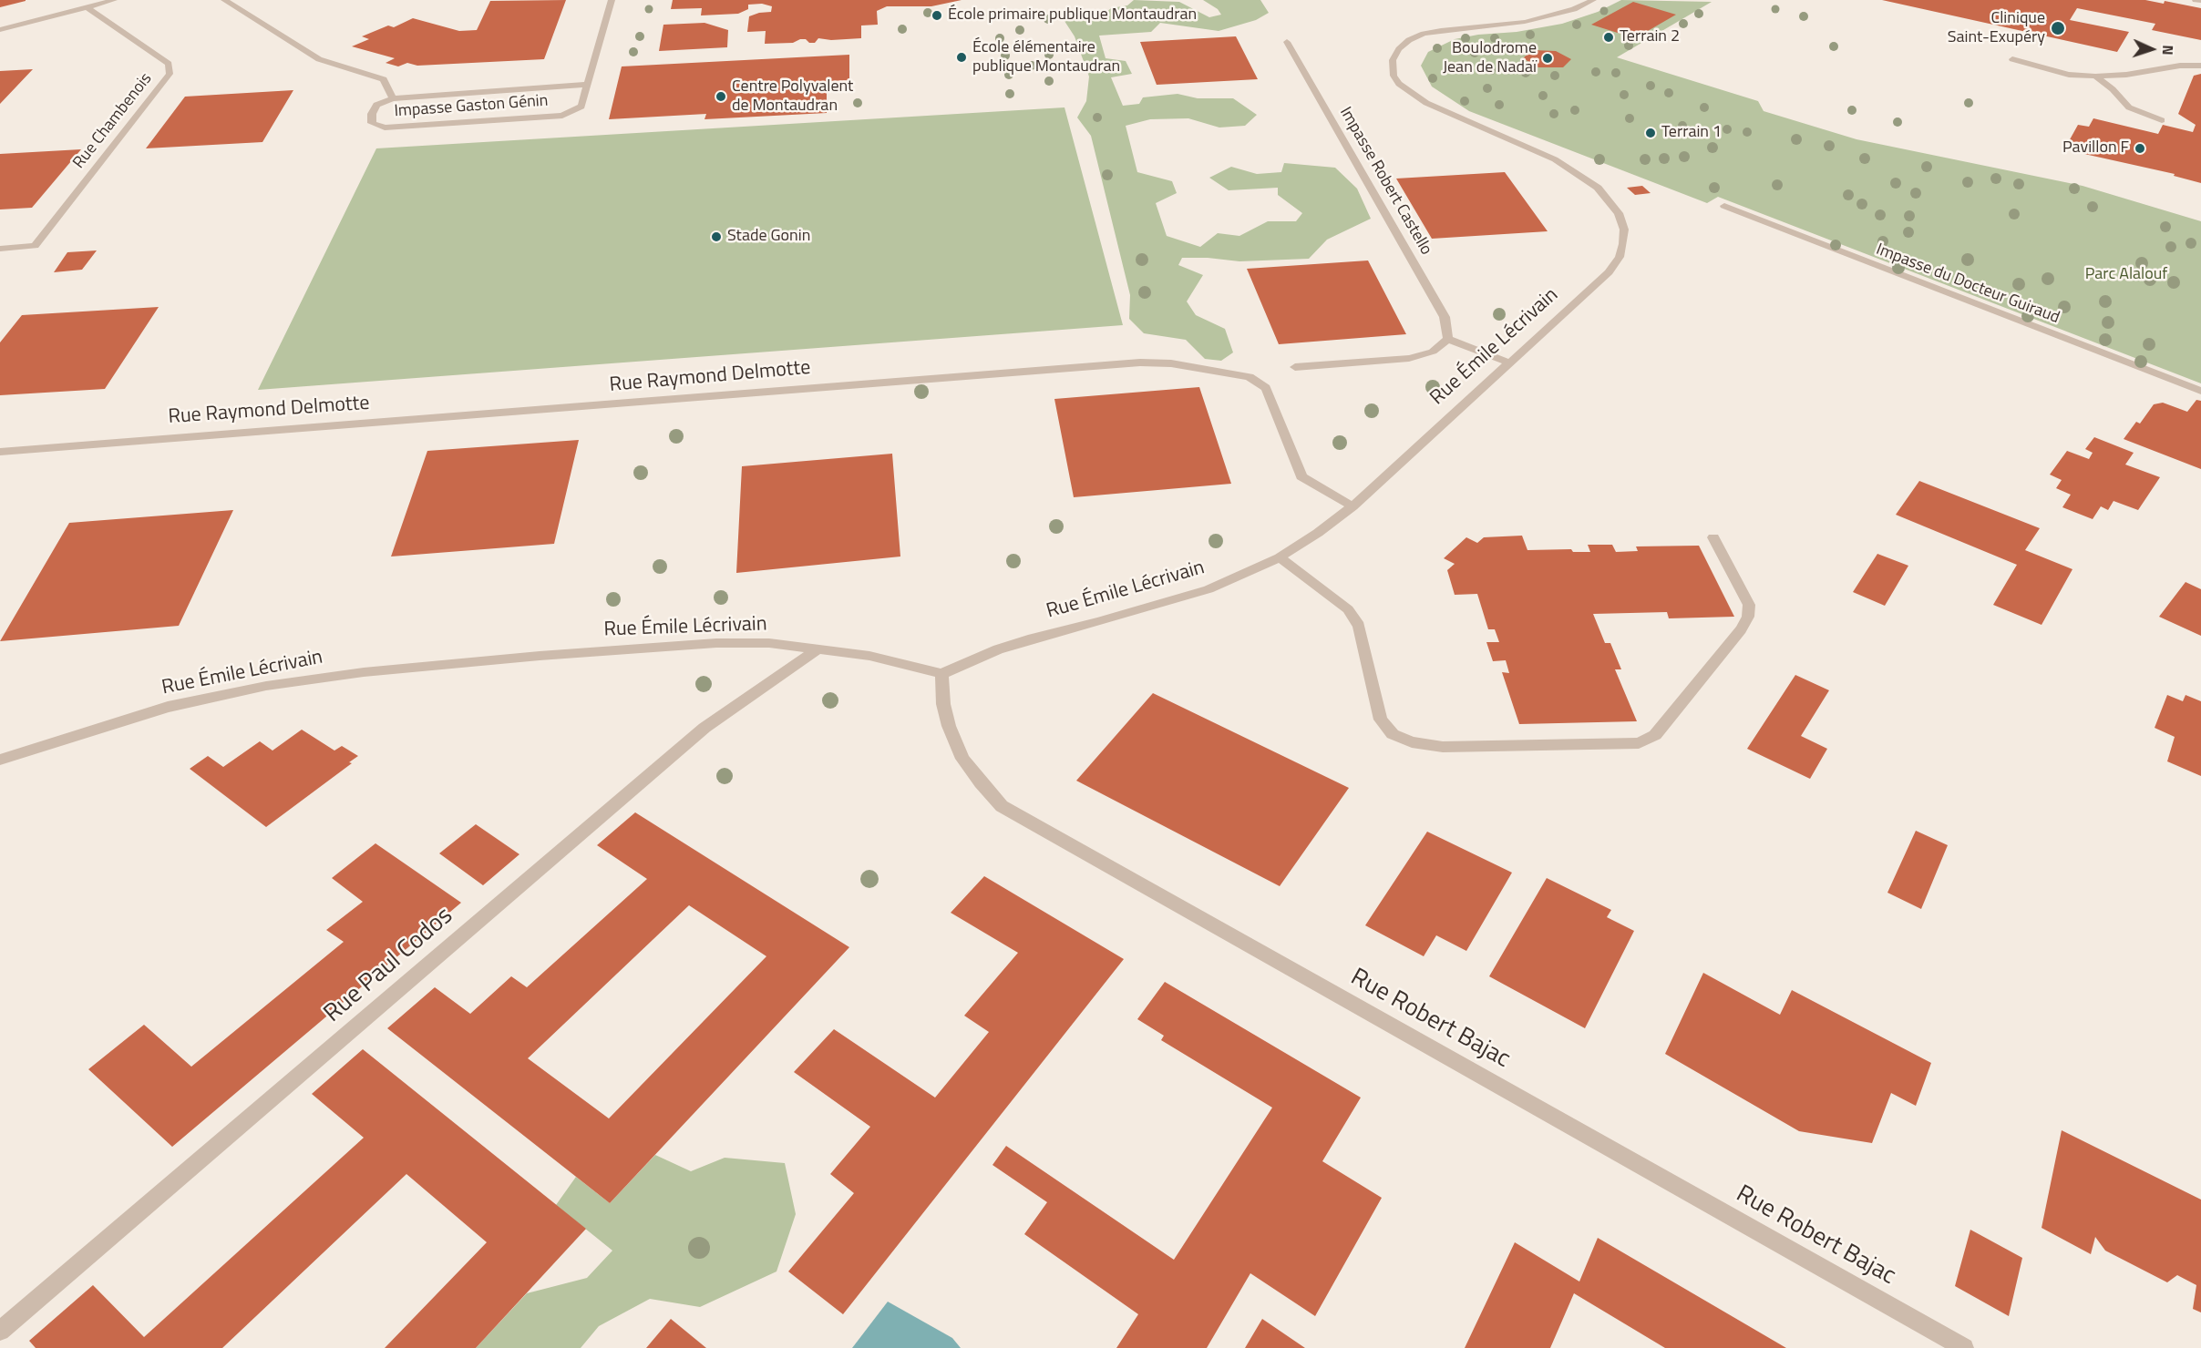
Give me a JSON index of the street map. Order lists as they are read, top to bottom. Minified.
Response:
{"streets":{"street":["Impasse Gaston Génin","Rue Chambenois","Impasse Robert Castello","Impasse du Docteur Guiraud","Rue Émile Lécrivain","Rue Raymond Delmotte","Rue Paul Codos","Rue Robert Bajac"]},"crossings":[["Rue Émile Lécrivain","Rue Raymond Delmotte"],["Rue Émile Lécrivain","Rue Paul Codos"],["Rue Émile Lécrivain","Rue Robert Bajac"]],"parks":["Parc Alalouf"],"places":["École primaire publique Montaudran","Clinique Saint-Exupéry","Terrain 2","École élémentaire publique Montaudran","Boulodrome Jean de Nadaï","Centre Polyvalent de Montaudran","Terrain 1","Pavillon F","Stade Gonin"],"north":"right"}
